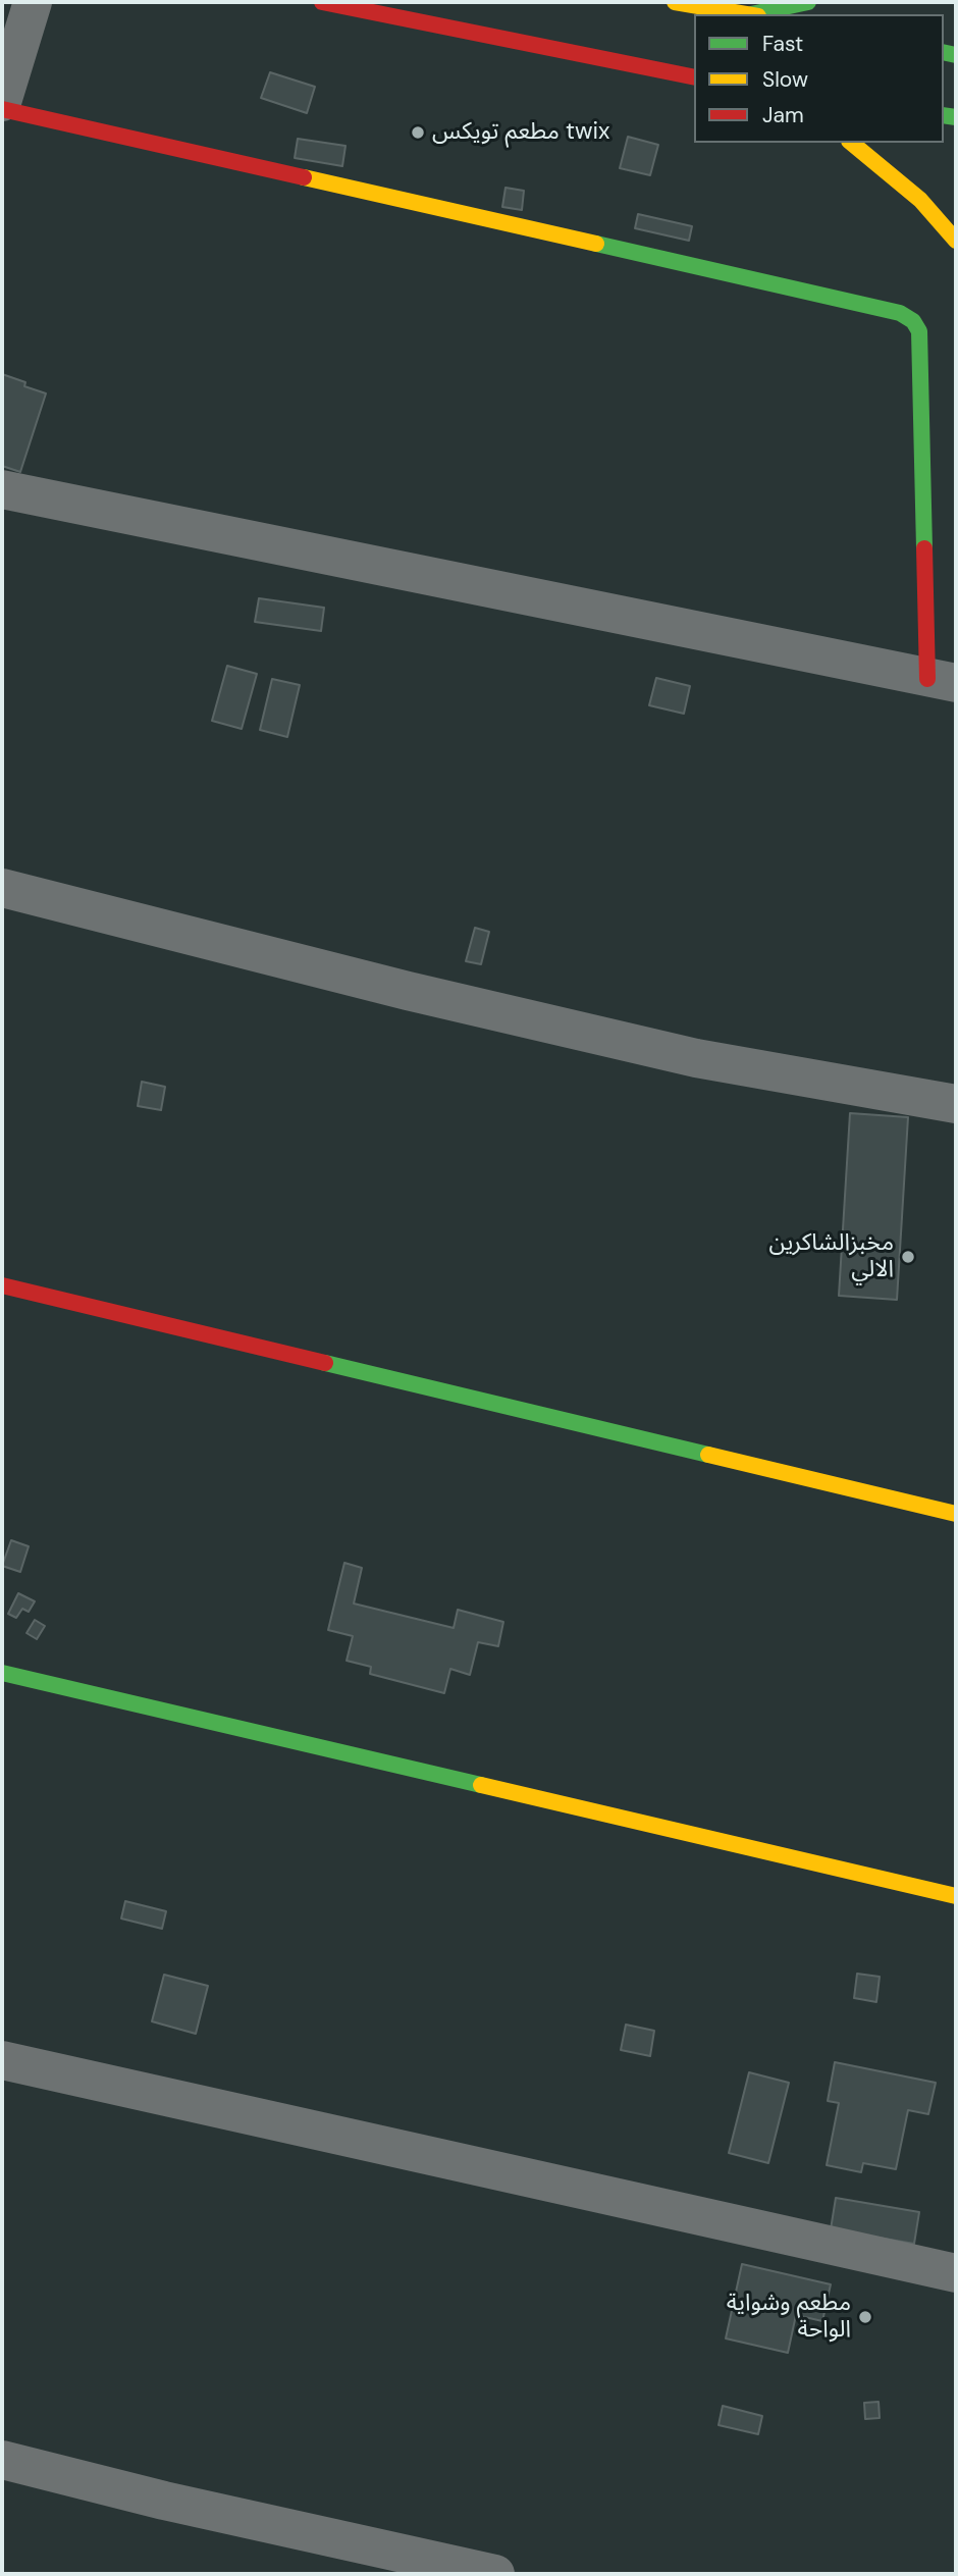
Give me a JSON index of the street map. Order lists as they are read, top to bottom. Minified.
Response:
{"places":["مطعم تويكس twix","مخبزالشاكرين الالي","مطعم وشواية الواحة"],"legend":["Fast","Slow","Jam"]}
